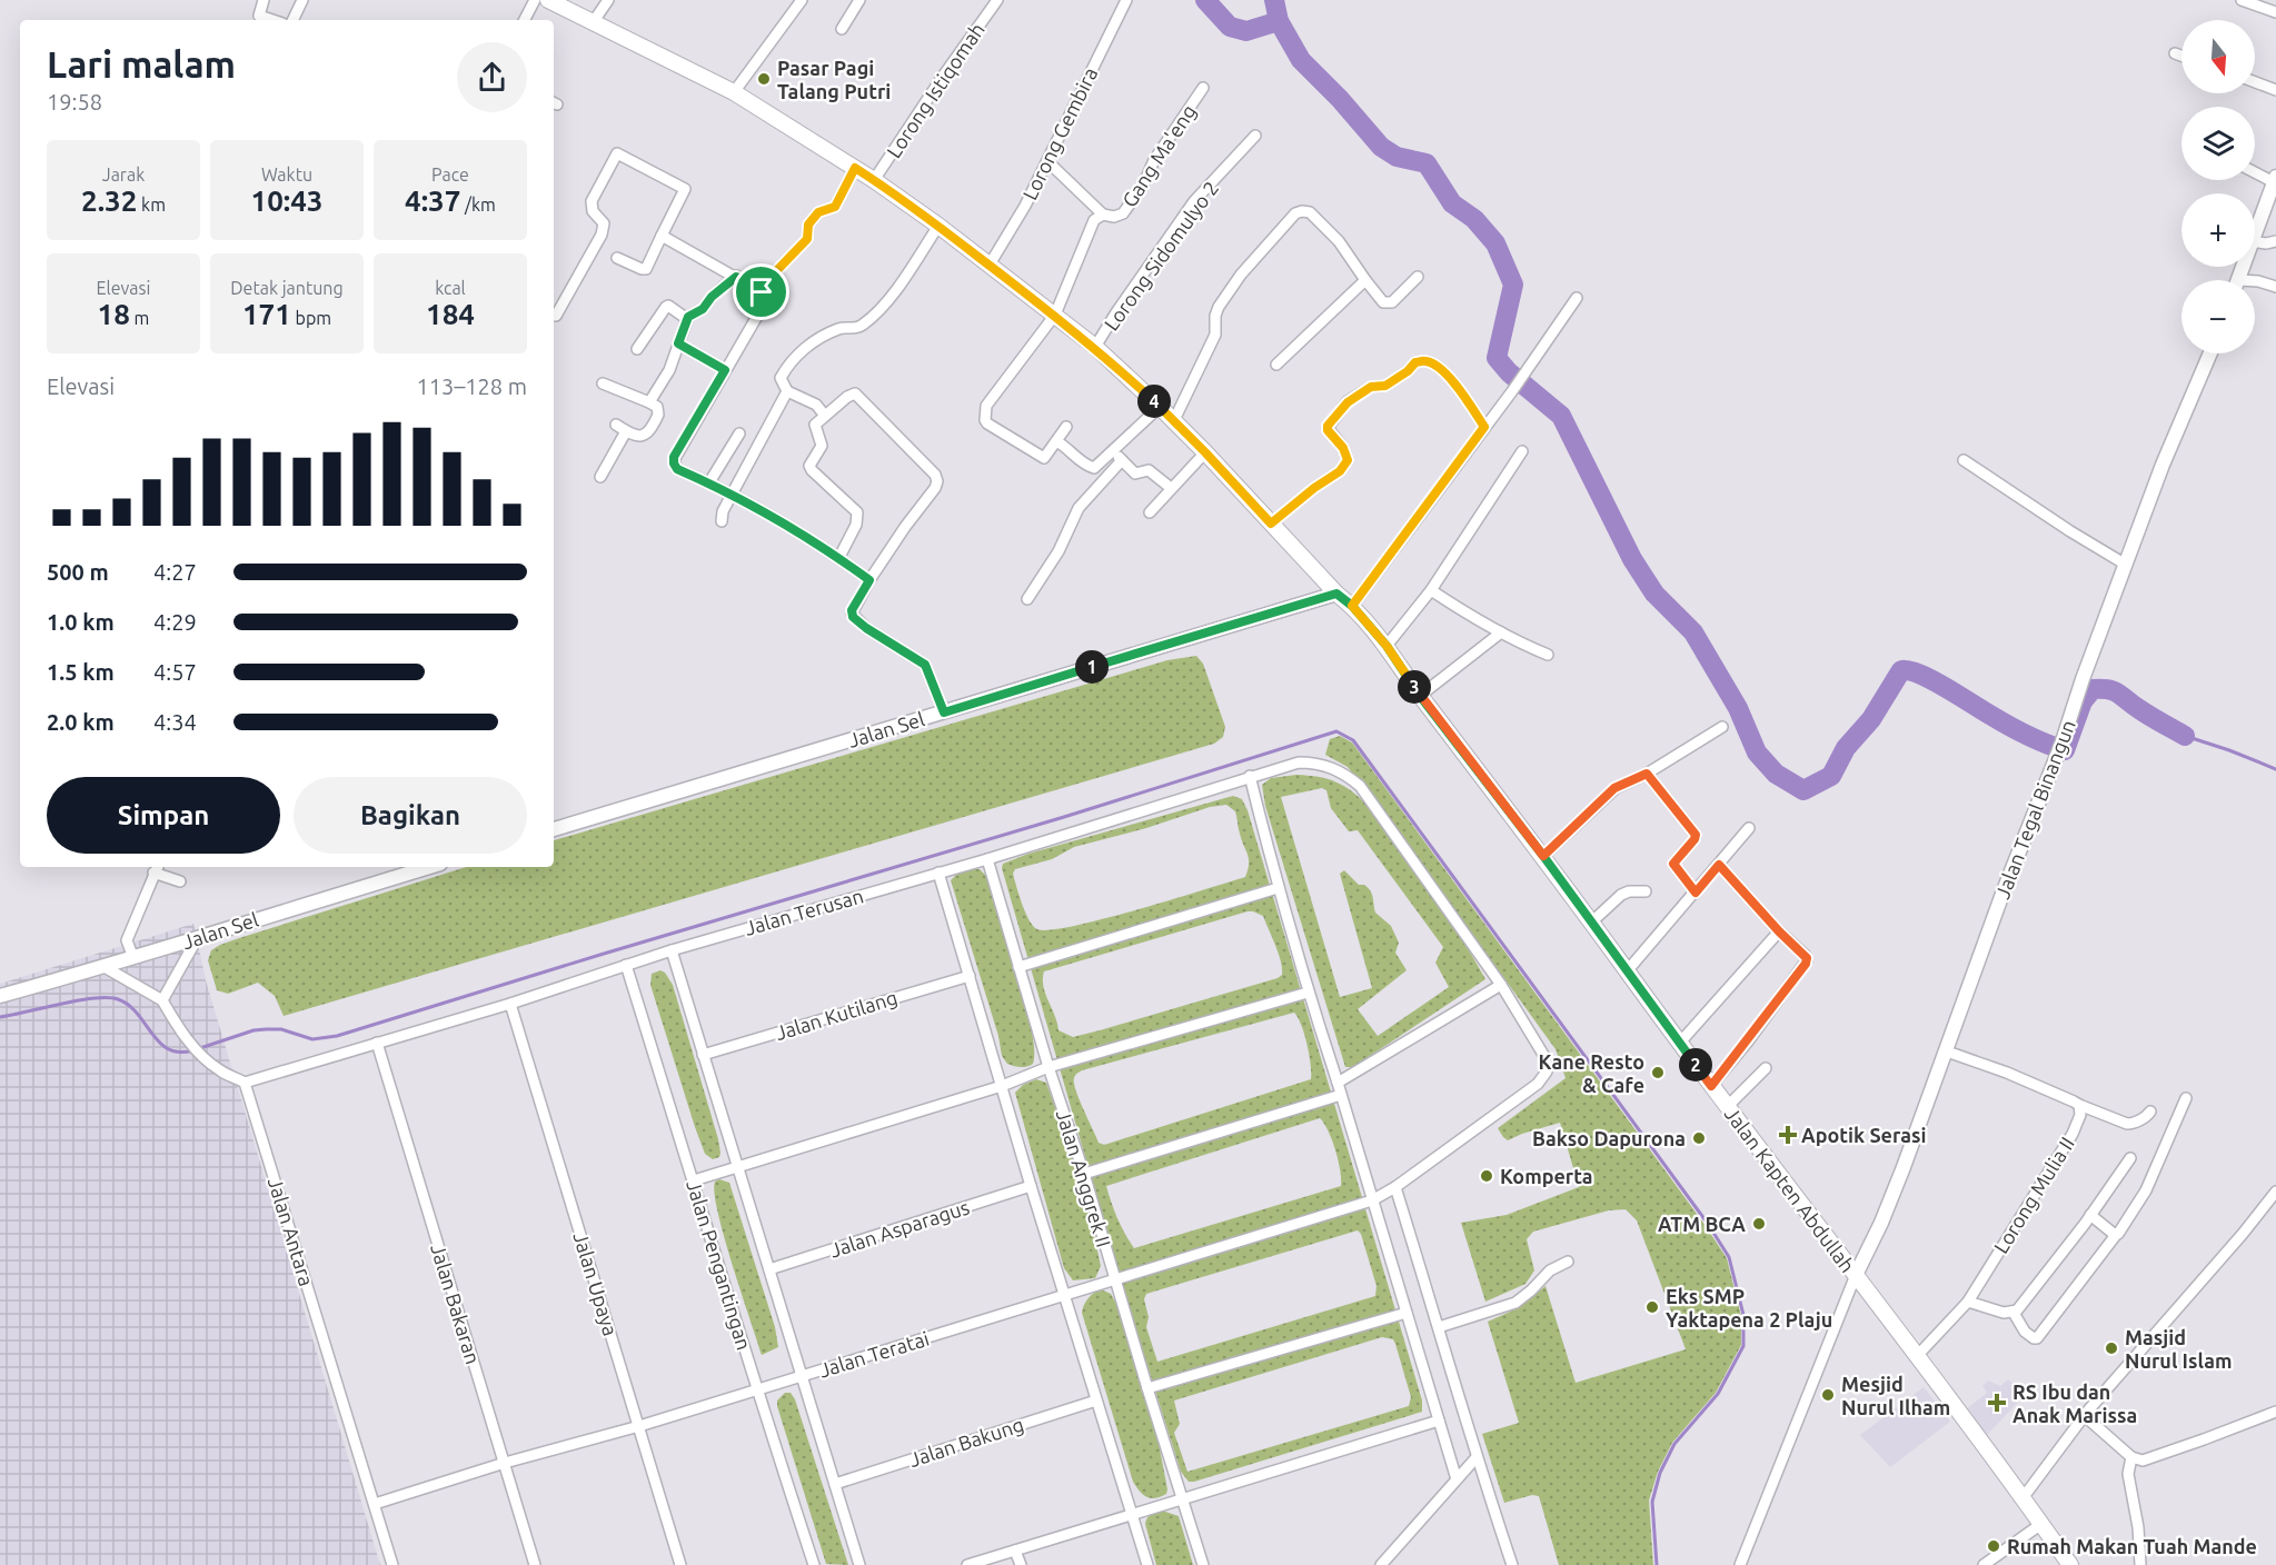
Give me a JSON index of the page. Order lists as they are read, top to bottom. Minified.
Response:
{"streets":{"main road":["Jalan Kapten Abdullah"],"street":["Lorong Istiqomah","Lorong Gembira","Gang Ma'eng","Lorong Sidomulyo 2","Jalan Sel","Jalan Tegal Binangun","Jalan Terusan","Jalan Kutilang","Jalan Anggrek II","Lorong Mulia II","Jalan Asparagus","Jalan Antara","Jalan Pengantingan","Jalan Upaya","Jalan Bakaran","Jalan Teratai","Jalan Bakung"]},"crossings":[["Lorong Istiqomah","Jalan Kapten Abdullah"],["Lorong Gembira","Jalan Kapten Abdullah"],["Gang Ma'eng","Jalan Kapten Abdullah"],["Lorong Sidomulyo 2","Jalan Kapten Abdullah"],["Jalan Sel","Jalan Kapten Abdullah"],["Jalan Tegal Binangun","Jalan Kapten Abdullah"],["Jalan Terusan","Jalan Anggrek II"],["Jalan Terusan","Jalan Antara"],["Jalan Terusan","Jalan Pengantingan"],["Jalan Terusan","Jalan Upaya"],["Jalan Terusan","Jalan Bakaran"],["Jalan Terusan","Jalan Teratai"],["Jalan Anggrek II","Jalan Teratai"],["Jalan Kapten Abdullah","Lorong Mulia II"],["Jalan Antara","Jalan Teratai"],["Jalan Pengantingan","Jalan Teratai"],["Jalan Upaya","Jalan Teratai"],["Jalan Bakaran","Jalan Teratai"]],"places":{"other":["Pasar Pagi Talang Putri","Kane Resto & Cafe","Bakso Dapurona","Komperta","ATM BCA","Eks SMP Yaktapena 2 Plaju","Masjid Nurul Islam","Mesjid Nurul Ilham","Rumah Makan Tuah Mande"],"health":["Apotik Serasi","RS Ibu dan Anak Marissa"]},"north":"bottom","page":{"map_buttons":["+","−"],"heading":["Lari malam","19:58"],"stats":[["Jarak","2.32 km"],["Waktu","10:43"],["Pace","4:37 /km"],["Elevasi","18 m"],["Detak jantung","171 bpm"],["kcal","184"]],"chart":["Elevasi","113–128 m"],"pins":["4","1","3","2"],"list":[{"name":"500 m","note":"4:27"},{"name":"1.0 km","note":"4:29"},{"name":"1.5 km","note":"4:57"},{"name":"2.0 km","note":"4:34"}],"buttons":["Simpan","Bagikan"]}}
